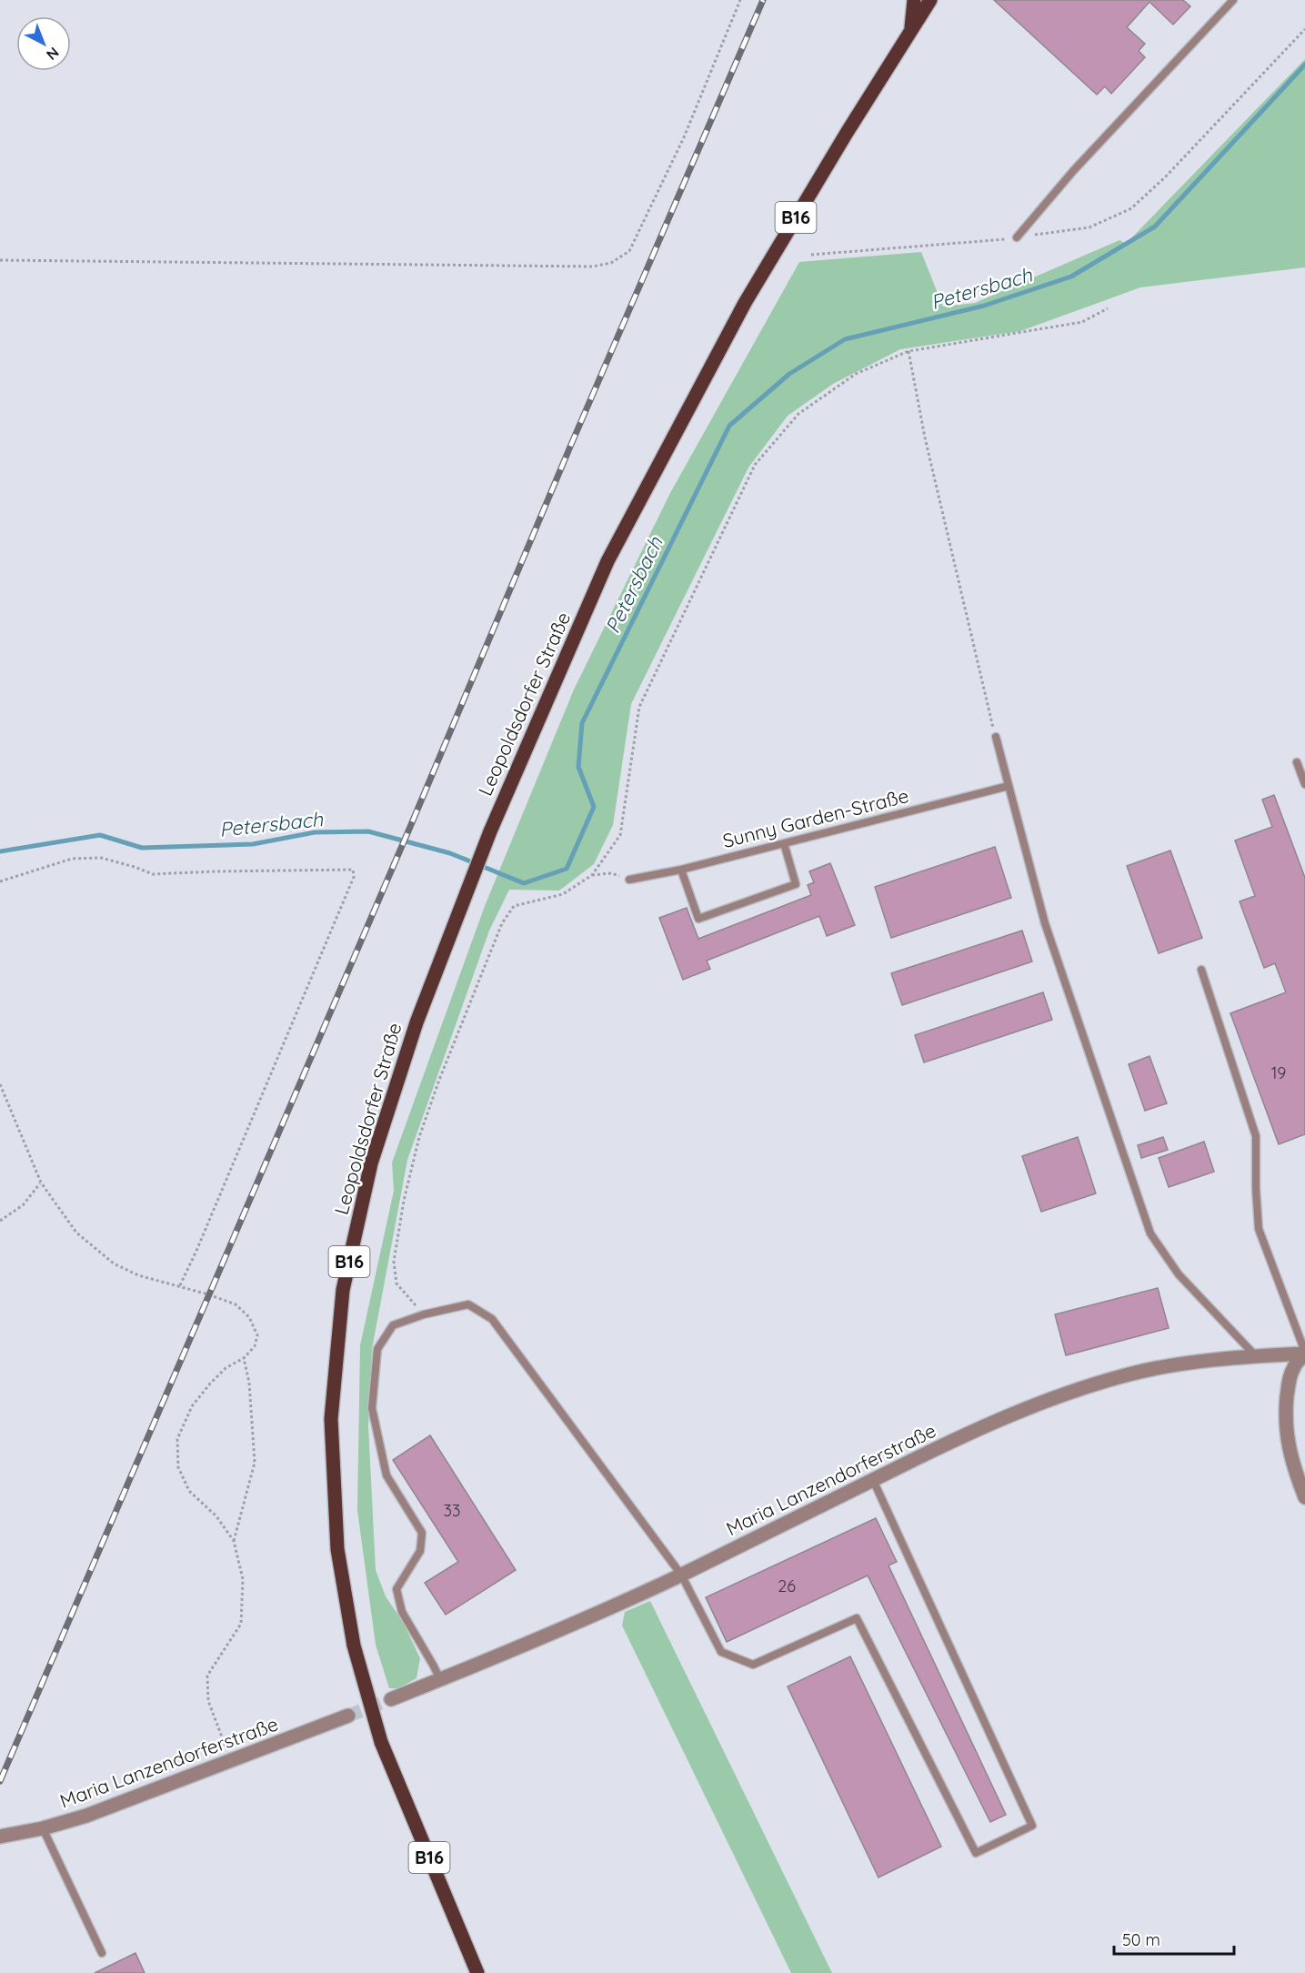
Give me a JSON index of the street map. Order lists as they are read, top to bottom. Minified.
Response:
{"streets":{"main road":["B16","Leopoldsdorfer Straße"],"street":["Maria Lanzendorferstraße"],"lane":["Sunny Garden-Straße"]},"crossings":[["B16","Leopoldsdorfer Straße"]],"water":["Petersbach"],"house_numbers":["19","33","26"],"scale_bar":"50 m","north":"bottom right"}
